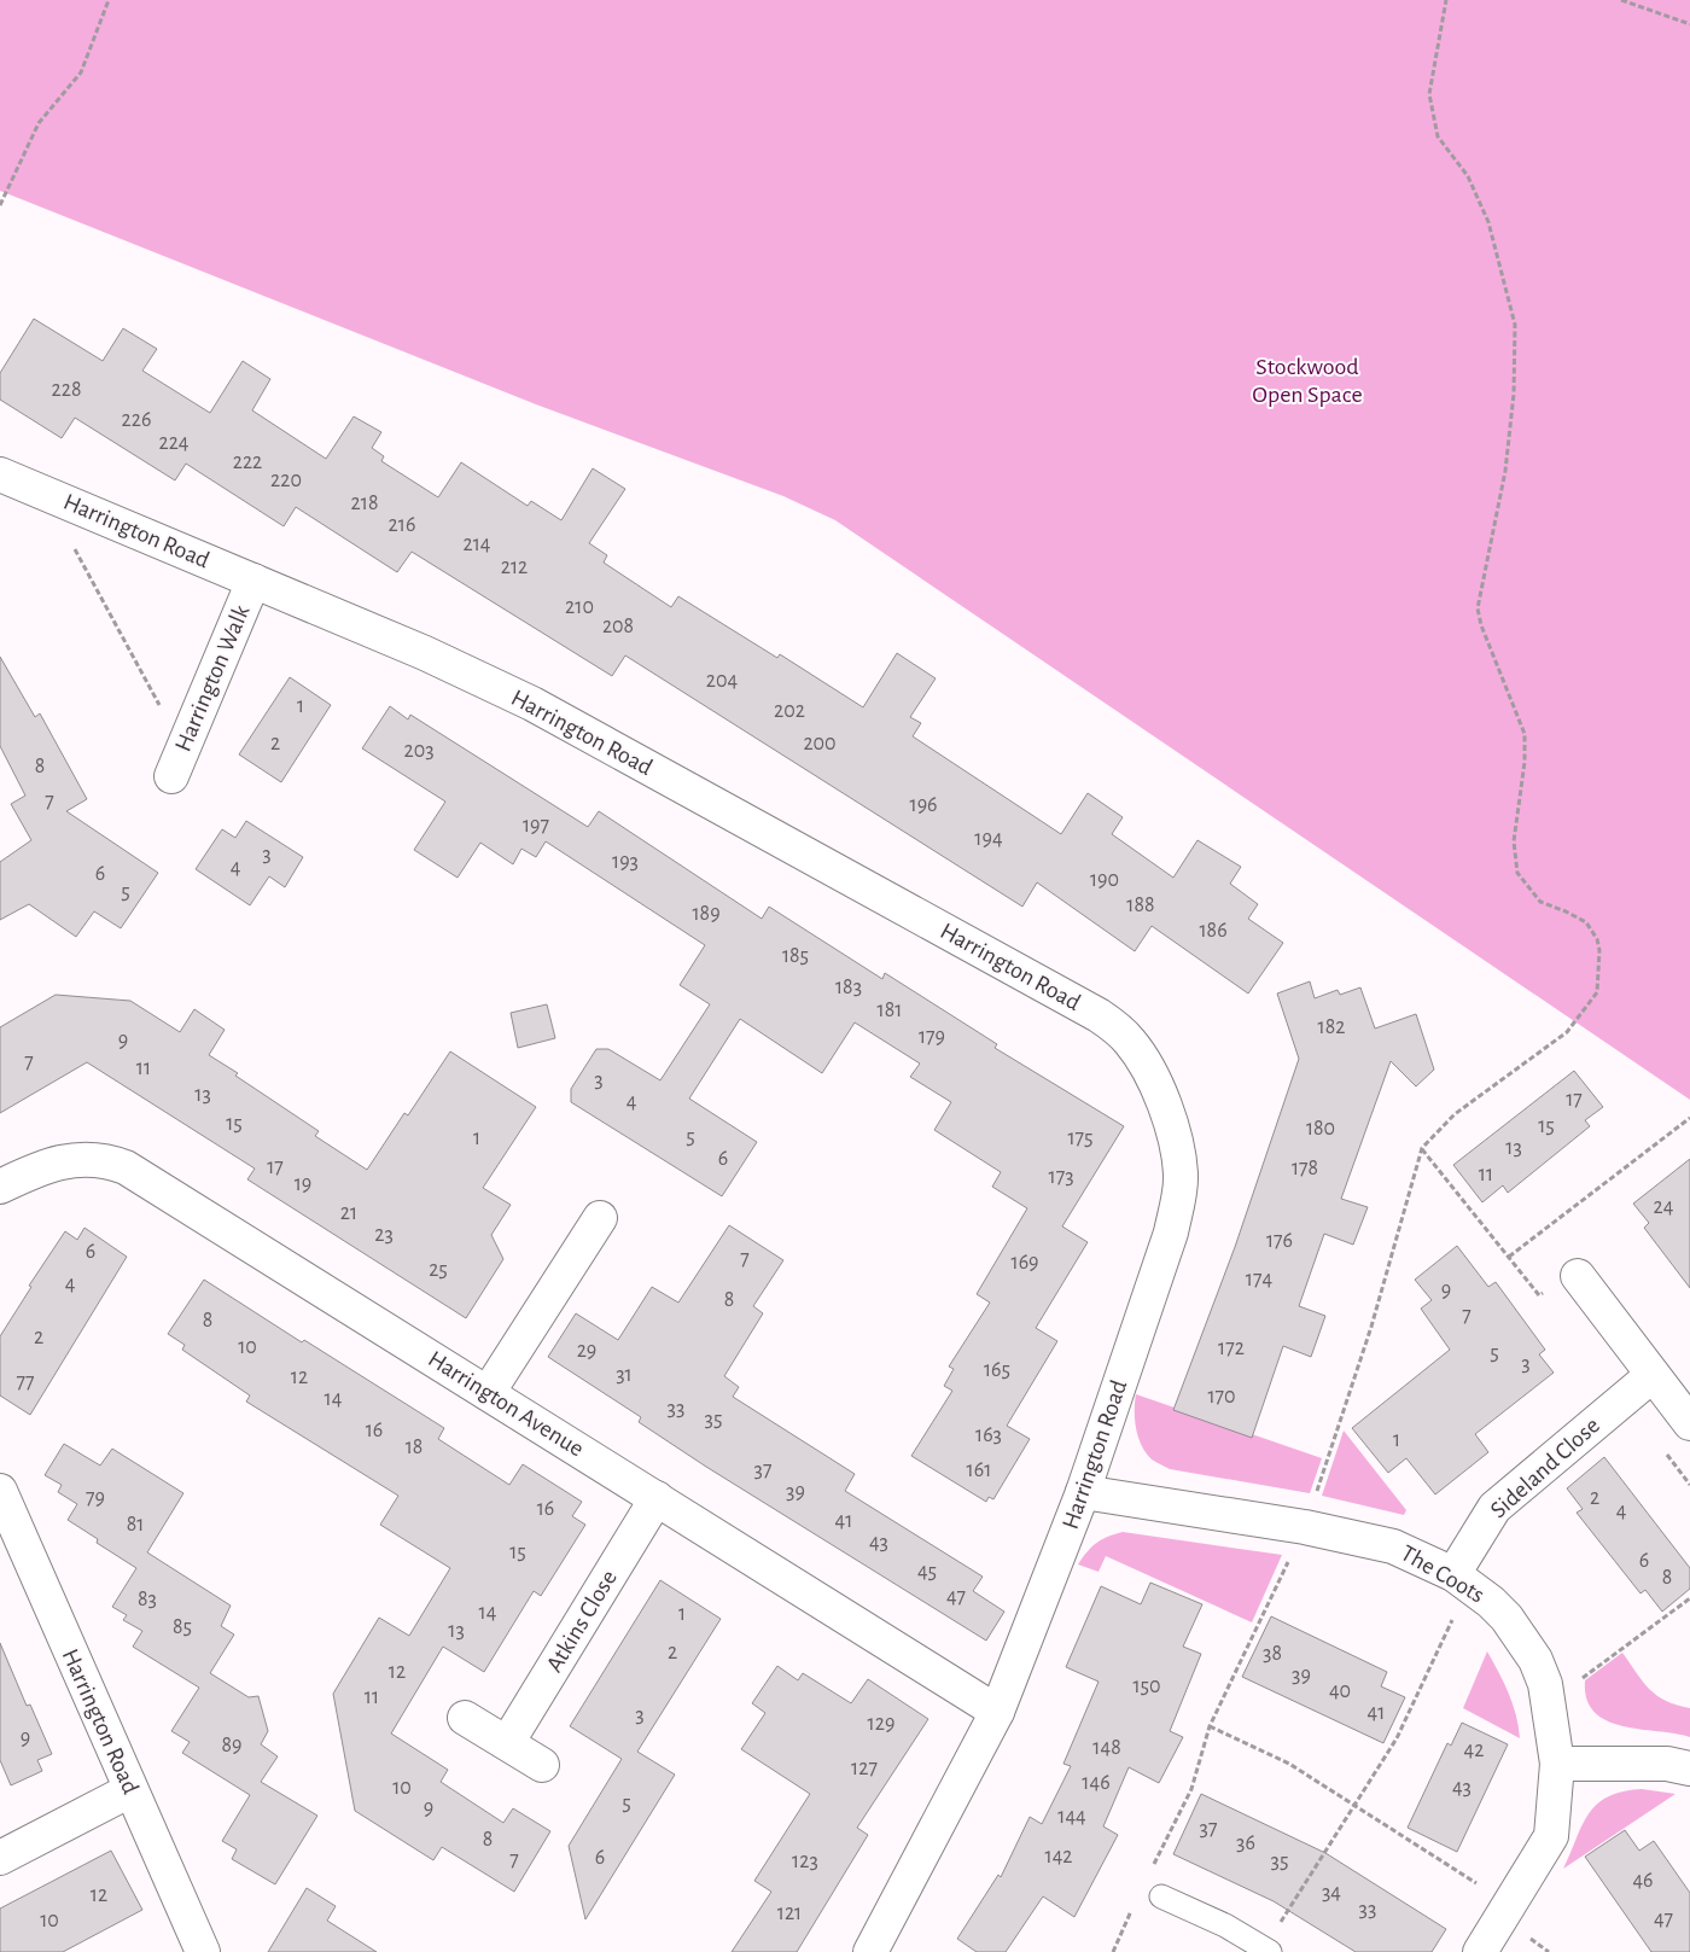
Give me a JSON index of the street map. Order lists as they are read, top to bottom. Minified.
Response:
{"streets":{"street":["Harrington Road","Harrington Walk","Harrington Avenue","Sideland Close","The Coots","Atkins Close"]},"crossings":[["Harrington Road","Harrington Walk"],["Harrington Road","Harrington Avenue"],["Harrington Road","The Coots"],["Harrington Avenue","Atkins Close"],["Sideland Close","The Coots"]],"parks":["Stockwood Open Space"],"house_numbers":["228","226","224","222","220","218","216","214","212","210","208","204","1","202","2","200","203","8","7","196","197","194","3","193","4","6","190","5","188","189","186","185","183","181","182","179","9","7","11","3","13","17","4","15","15","180","5","1","175","13","6","17","178","11","173","19","24","21","23","176","6","7","169","25","174","4","9","8","7","8","2","10","172","29","5","3","165","31","12","77","170","14","33","35","16","163","1","18","37","161","39","79","2","16","4","41","81","43","15","6","45","8","47","83","14","1","85","13","2","38","12","39","150","40","11","41","3","129","9","89","148","42","127","146","10","43","5","9","144","37","8","36","142","6","7","123","35","46","34","12","33","121","47","10"]}
